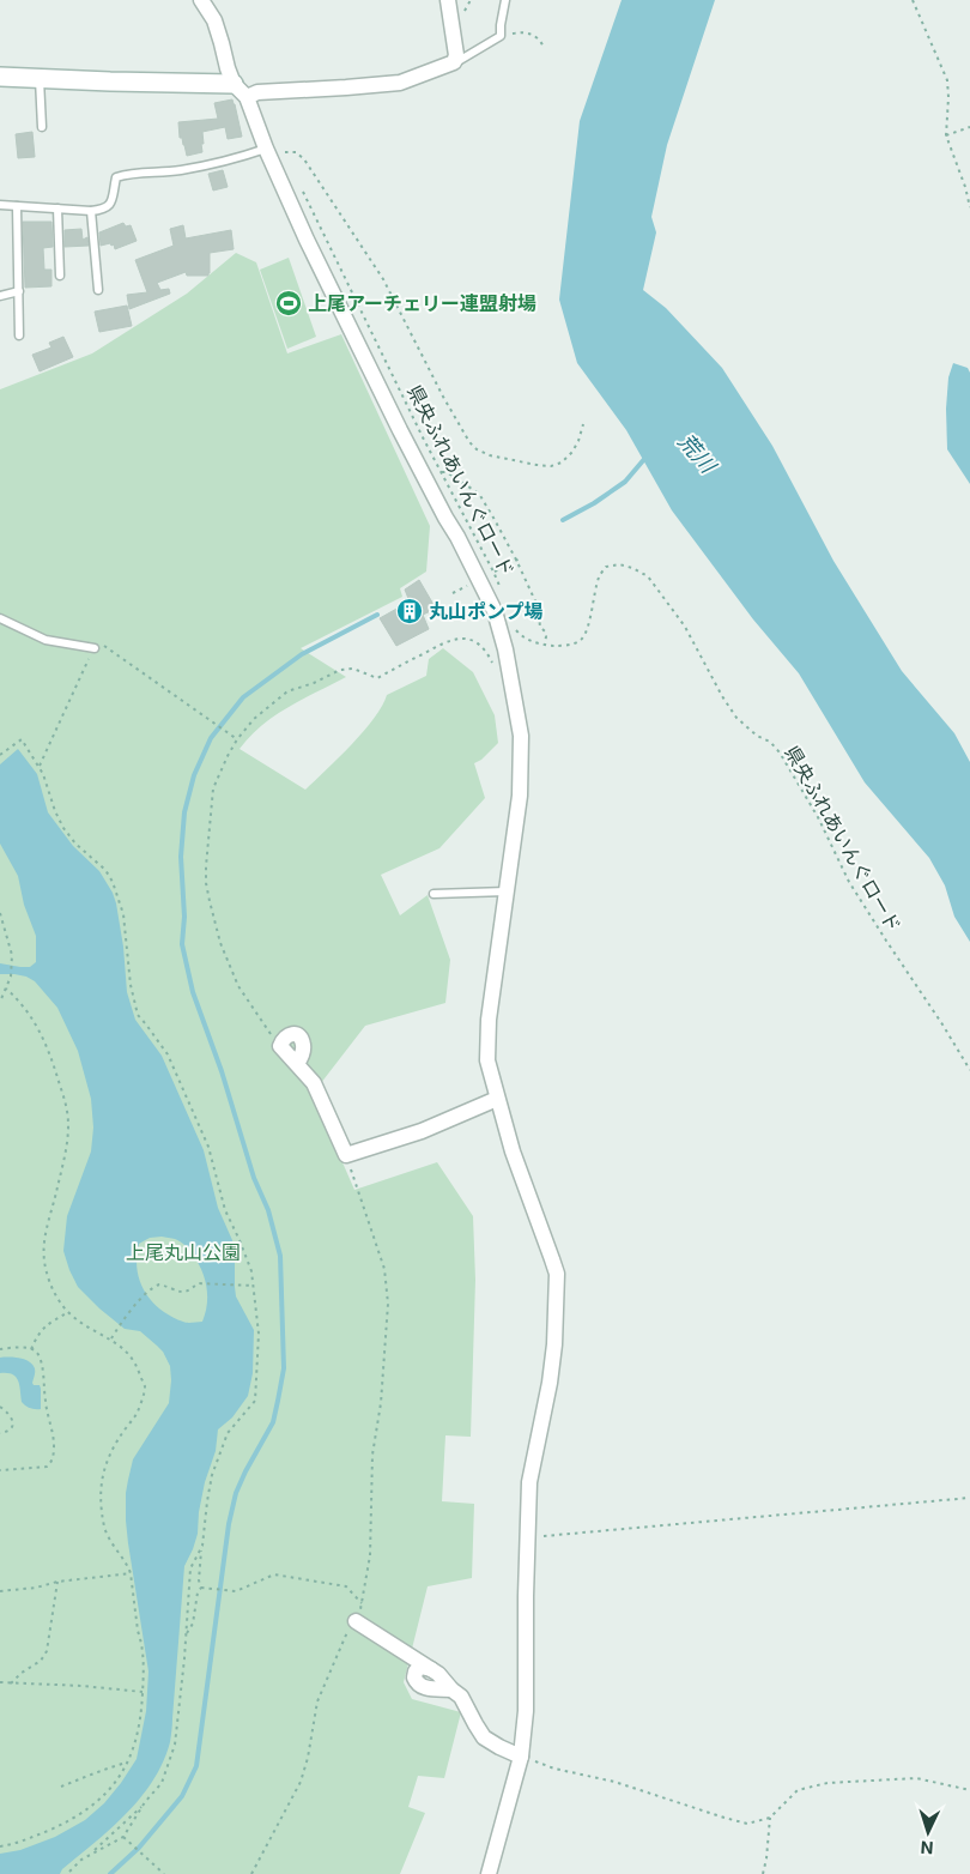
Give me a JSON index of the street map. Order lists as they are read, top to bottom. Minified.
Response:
{"streets":{"path":["県央ふれあいんぐロード"]},"water":["荒川"],"parks":["上尾丸山公園"],"places":{"sports":["上尾アーチェリー連盟射場"],"building":["丸山ポンプ場"]},"north":"bottom"}
